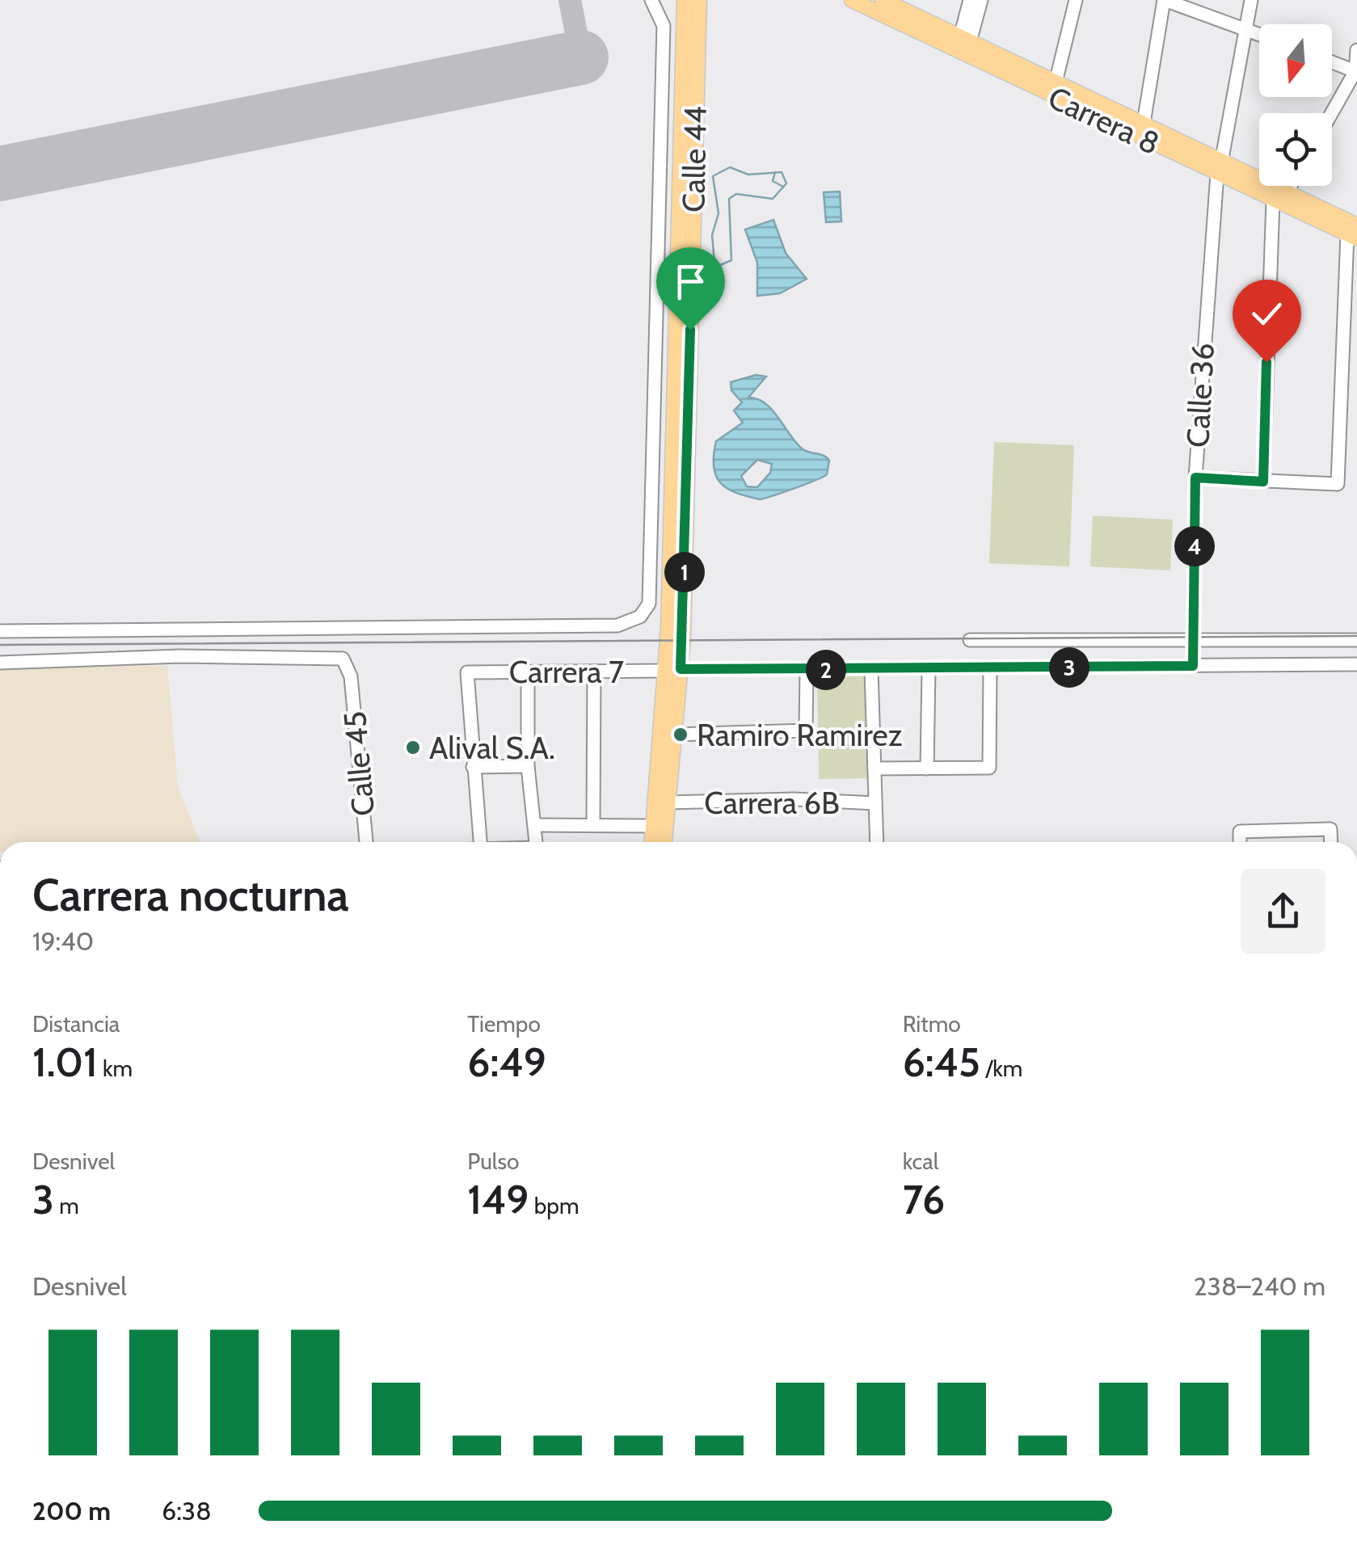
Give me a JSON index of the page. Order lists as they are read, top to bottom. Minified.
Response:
{"streets":{"main road":["Carrera 8","Calle 44"],"street":["Calle 36","Carrera 7","Calle 45","Carrera 6B"]},"crossings":[["Carrera 8","Calle 36"],["Calle 44","Carrera 7"],["Calle 44","Carrera 6B"],["Calle 36","Carrera 7"],["Carrera 7","Carrera 6B"]],"places":["Ramiro Ramirez","Alival S.A."],"north":"bottom","page":{"pins":["4","1","3","2"],"heading":["Carrera nocturna","19:40"],"stats":[["Distancia","1.01 km"],["Tiempo","6:49"],["Ritmo","6:45 /km"],["Desnivel","3 m"],["Pulso","149 bpm"],["kcal","76"]],"chart":["Desnivel","238–240 m"],"list":[{"name":"200 m","note":"6:38"}]}}
